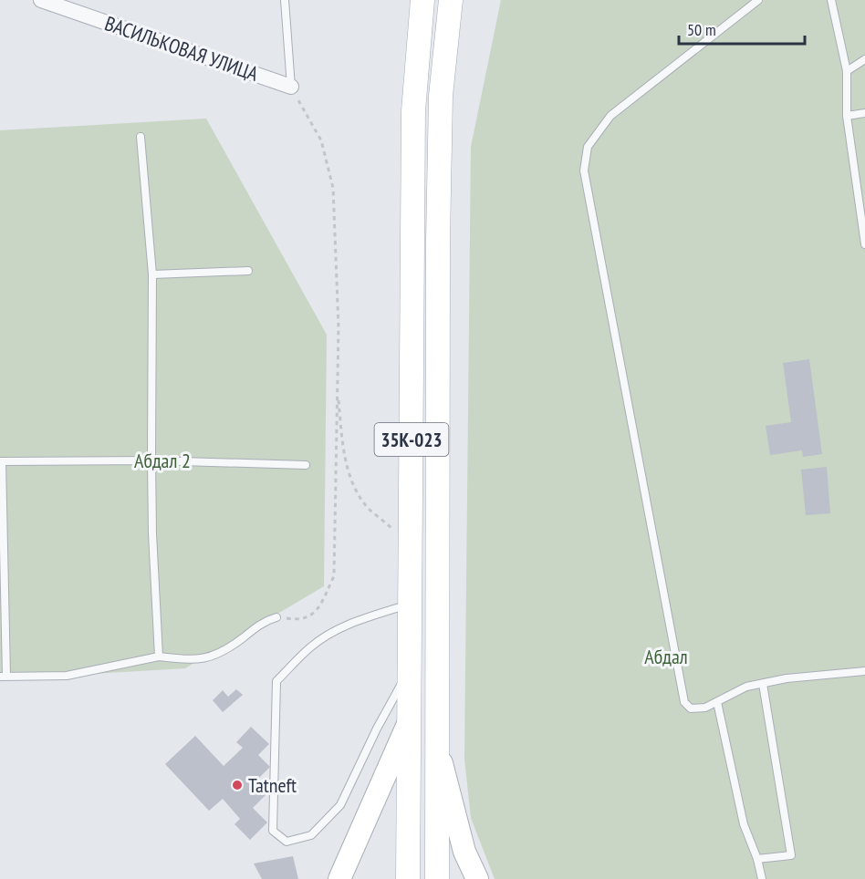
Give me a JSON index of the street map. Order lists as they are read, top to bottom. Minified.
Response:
{"streets":{"main road":["35К-023"],"street":["ВАСИЛЬКОВАЯ УЛИЦА"]},"parks":["Абдал 2","Абдал"],"places":["Tatneft"],"scale_bar":"50 m"}
